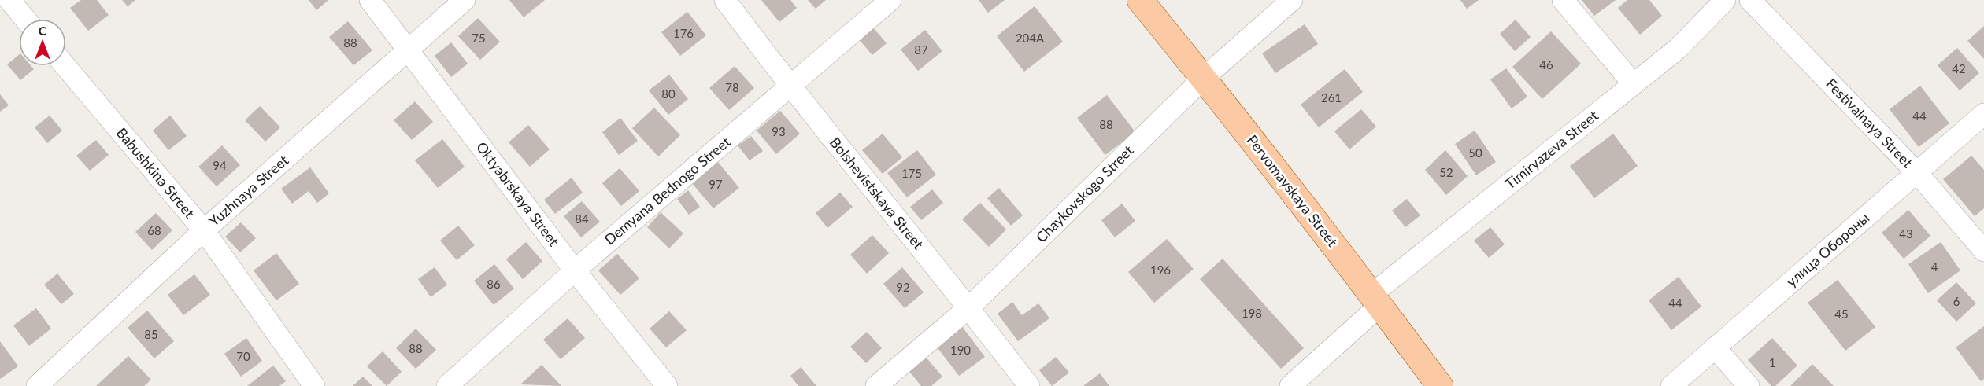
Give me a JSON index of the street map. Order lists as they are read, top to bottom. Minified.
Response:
{"streets":{"main road":["Pervomayskaya Street"],"street":["Festivalnaya Street","Timiryazeva Street","Babushkina Street","Yuzhnaya Street","Demyana Bednogo Street","Bolshevistskaya Street","Oktyabrskaya Street","Chaykovskogo Street","улица Обороны"]},"crossings":[["Festivalnaya Street","улица Обороны"],["Timiryazeva Street","Pervomayskaya Street"],["Babushkina Street","Yuzhnaya Street"],["Yuzhnaya Street","Oktyabrskaya Street"],["Demyana Bednogo Street","Bolshevistskaya Street"],["Demyana Bednogo Street","Oktyabrskaya Street"],["Pervomayskaya Street","Chaykovskogo Street"],["Bolshevistskaya Street","Chaykovskogo Street"]],"house_numbers":["176","75","204А","88","87","46","42","78","80","261","44","88","93","50","94","52","175","97","84","68","43","4","196","86","92","6","44","198","45","85","88","190","70","1"],"north":"top"}
